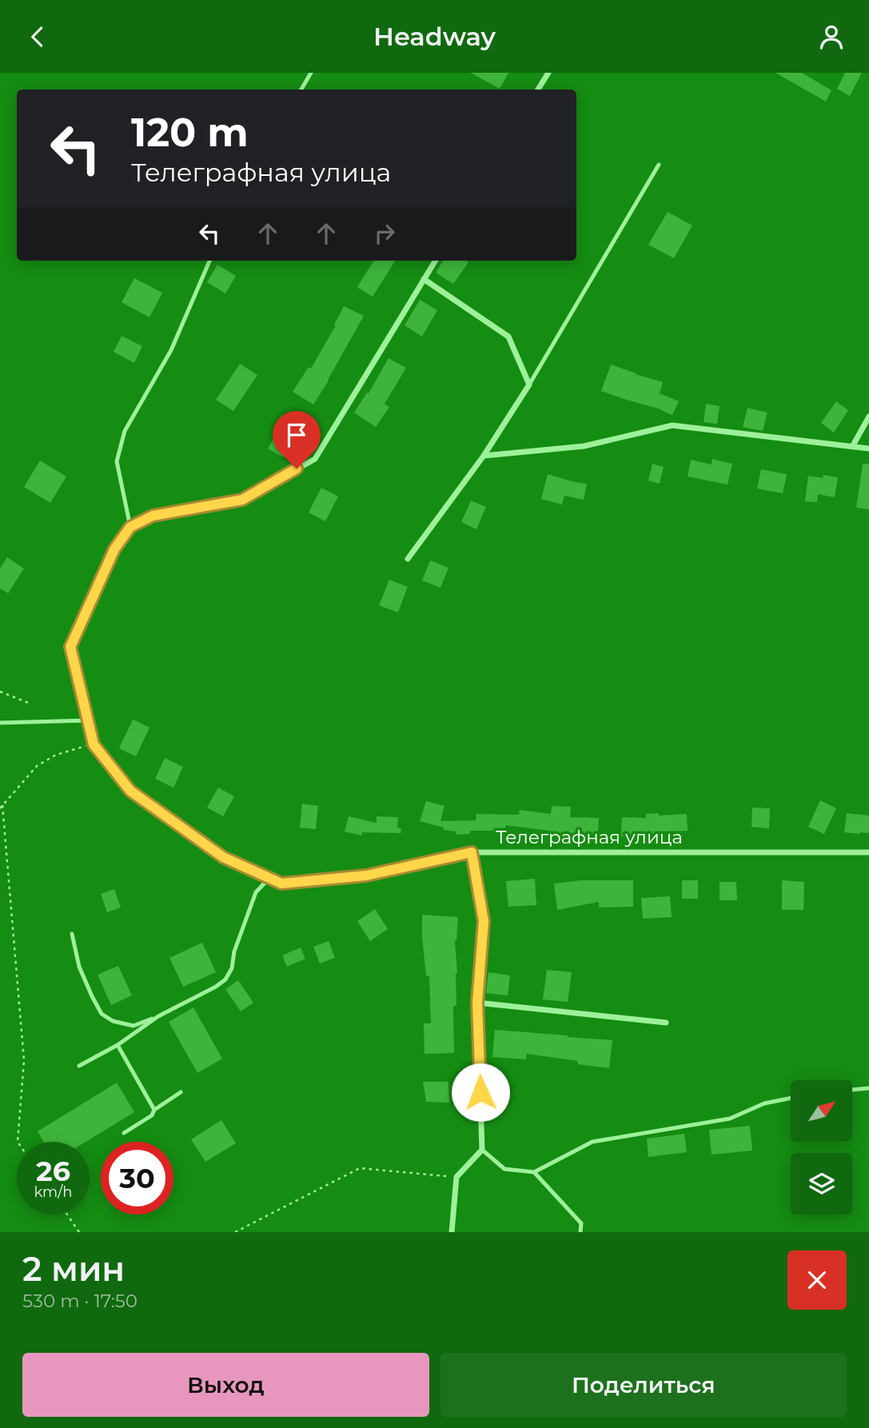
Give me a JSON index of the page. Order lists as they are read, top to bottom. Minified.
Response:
{"streets":{"street":["Телеграфная улица"]},"north":"top right","page":{"header":"Headway","turn":["120 m","Телеграфная улица"],"speed":"26 km/h","limit":"30","heading":["2 мин","530 m · 17:50"],"buttons":["Выход","Поделиться"]}}
